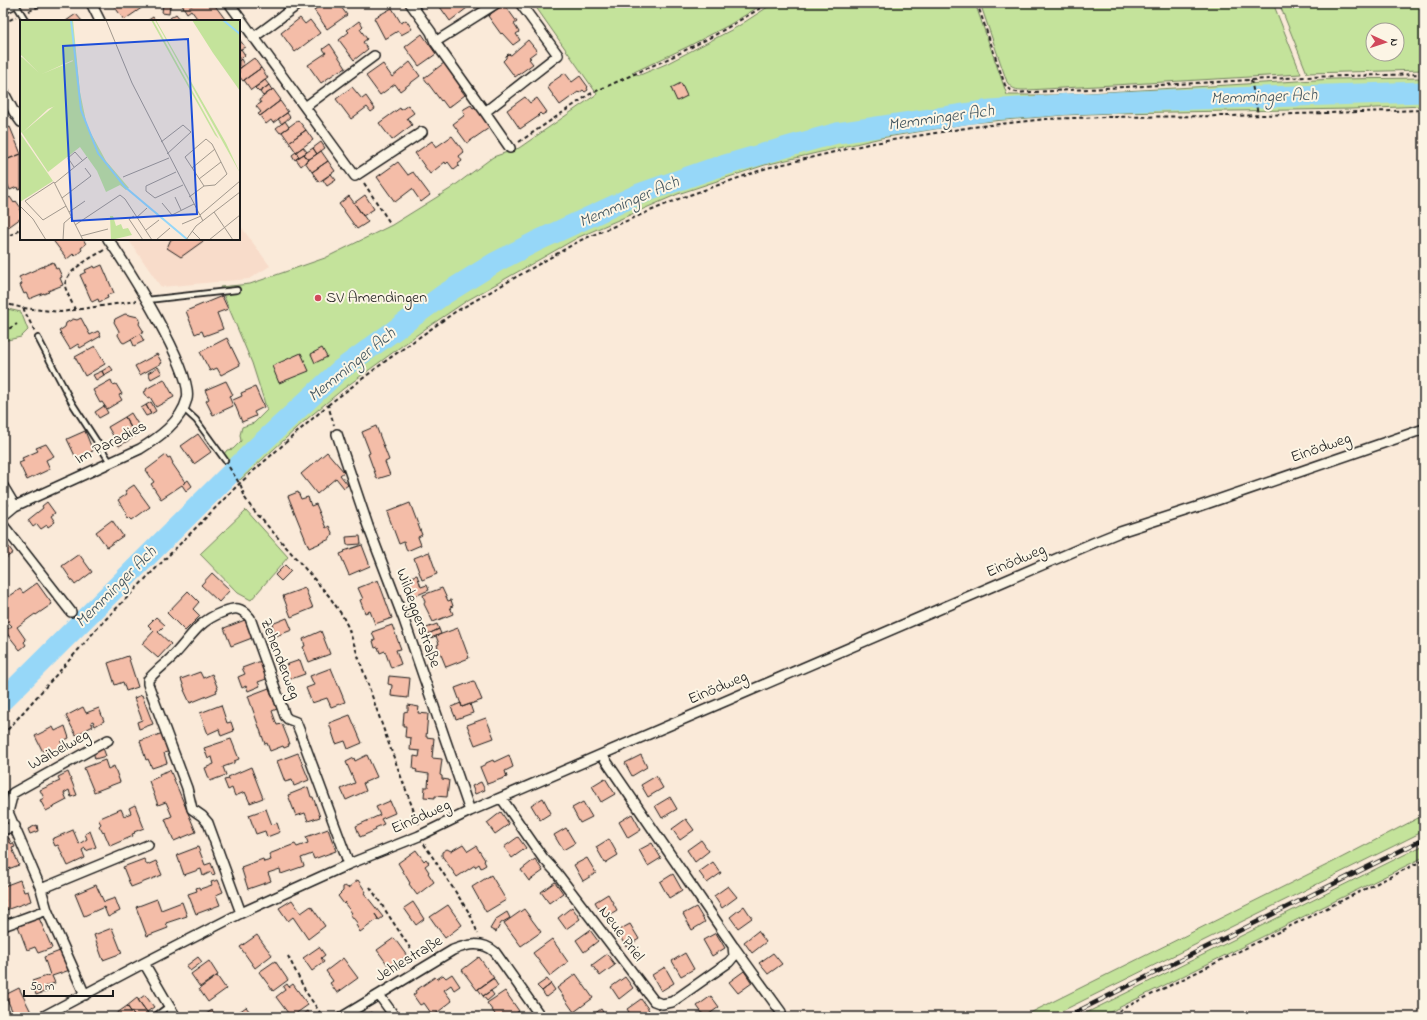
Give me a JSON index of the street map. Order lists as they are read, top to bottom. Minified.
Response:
{"streets":{"street":["Im Paradies","Einödweg","Wildeggerstraße","Zehenderweg","Waibelweg","Neue Priel","Jehlestraße"]},"crossings":[["Einödweg","Wildeggerstraße"],["Einödweg","Zehenderweg"],["Einödweg","Waibelweg"],["Einödweg","Neue Priel"]],"water":["Memminger Ach"],"places":["SV Amendingen"],"scale_bar":"50 m","north":"right"}
